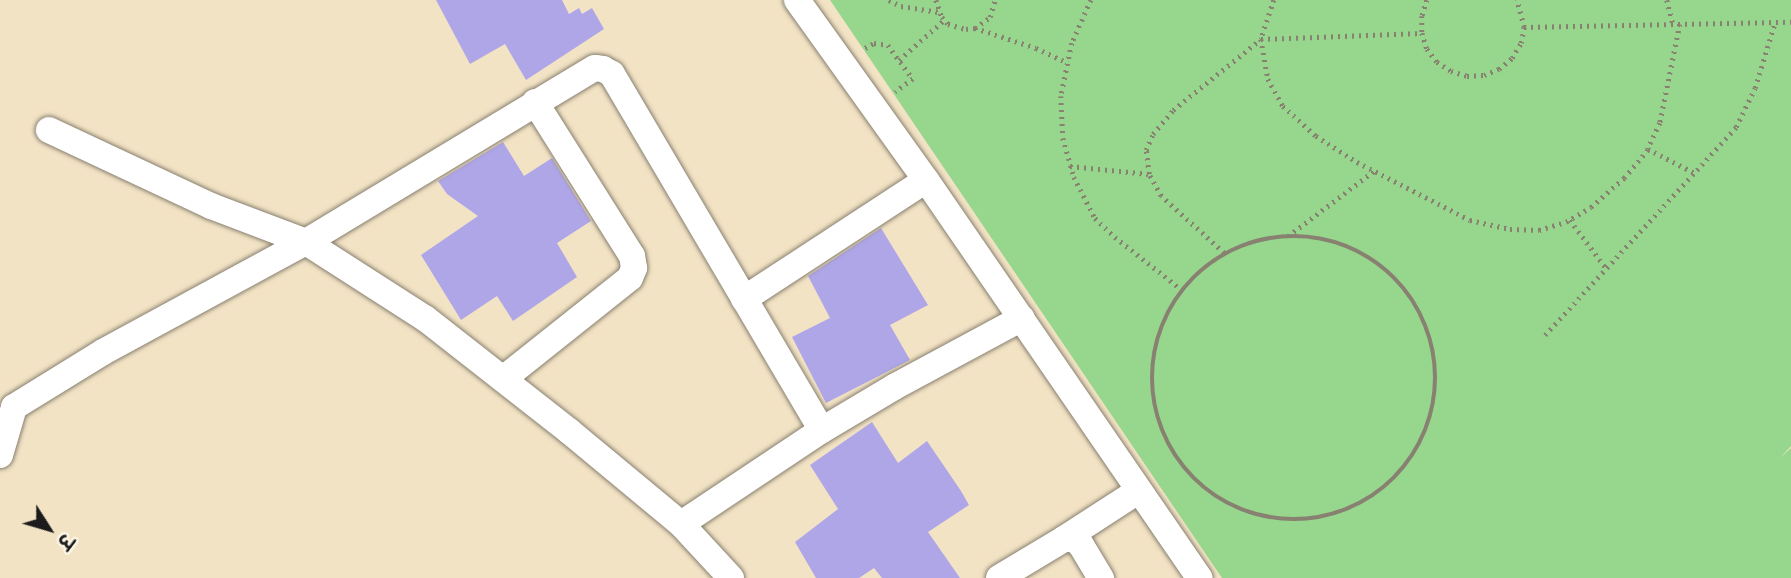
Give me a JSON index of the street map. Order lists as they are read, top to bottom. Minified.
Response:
{"north":"bottom right"}
